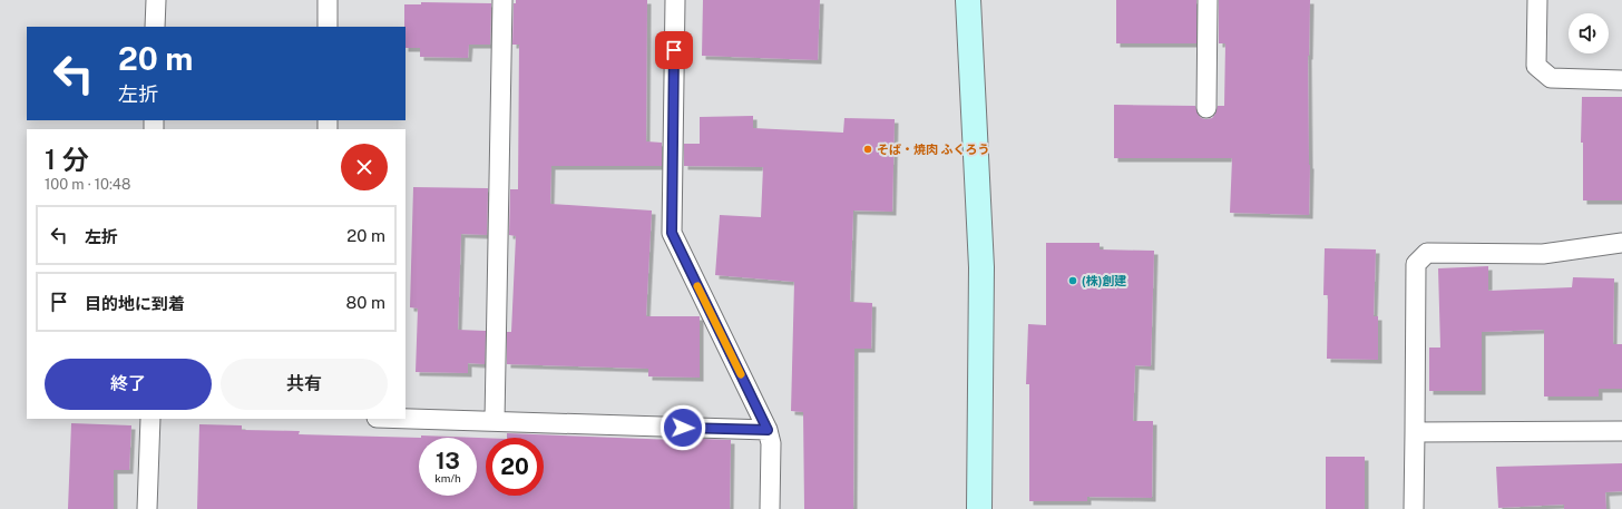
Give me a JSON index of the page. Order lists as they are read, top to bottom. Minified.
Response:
{"places":["そば・焼肉 ふくろう","(株)創建"],"page":{"turn":["20 m","左折"],"heading":["1 分","100 m · 10:48"],"list":[{"name":"左折","value":"20 m"},{"name":"目的地に到着","value":"80 m"}],"buttons":["終了","共有"],"speed":"13 km/h","limit":"20"}}
